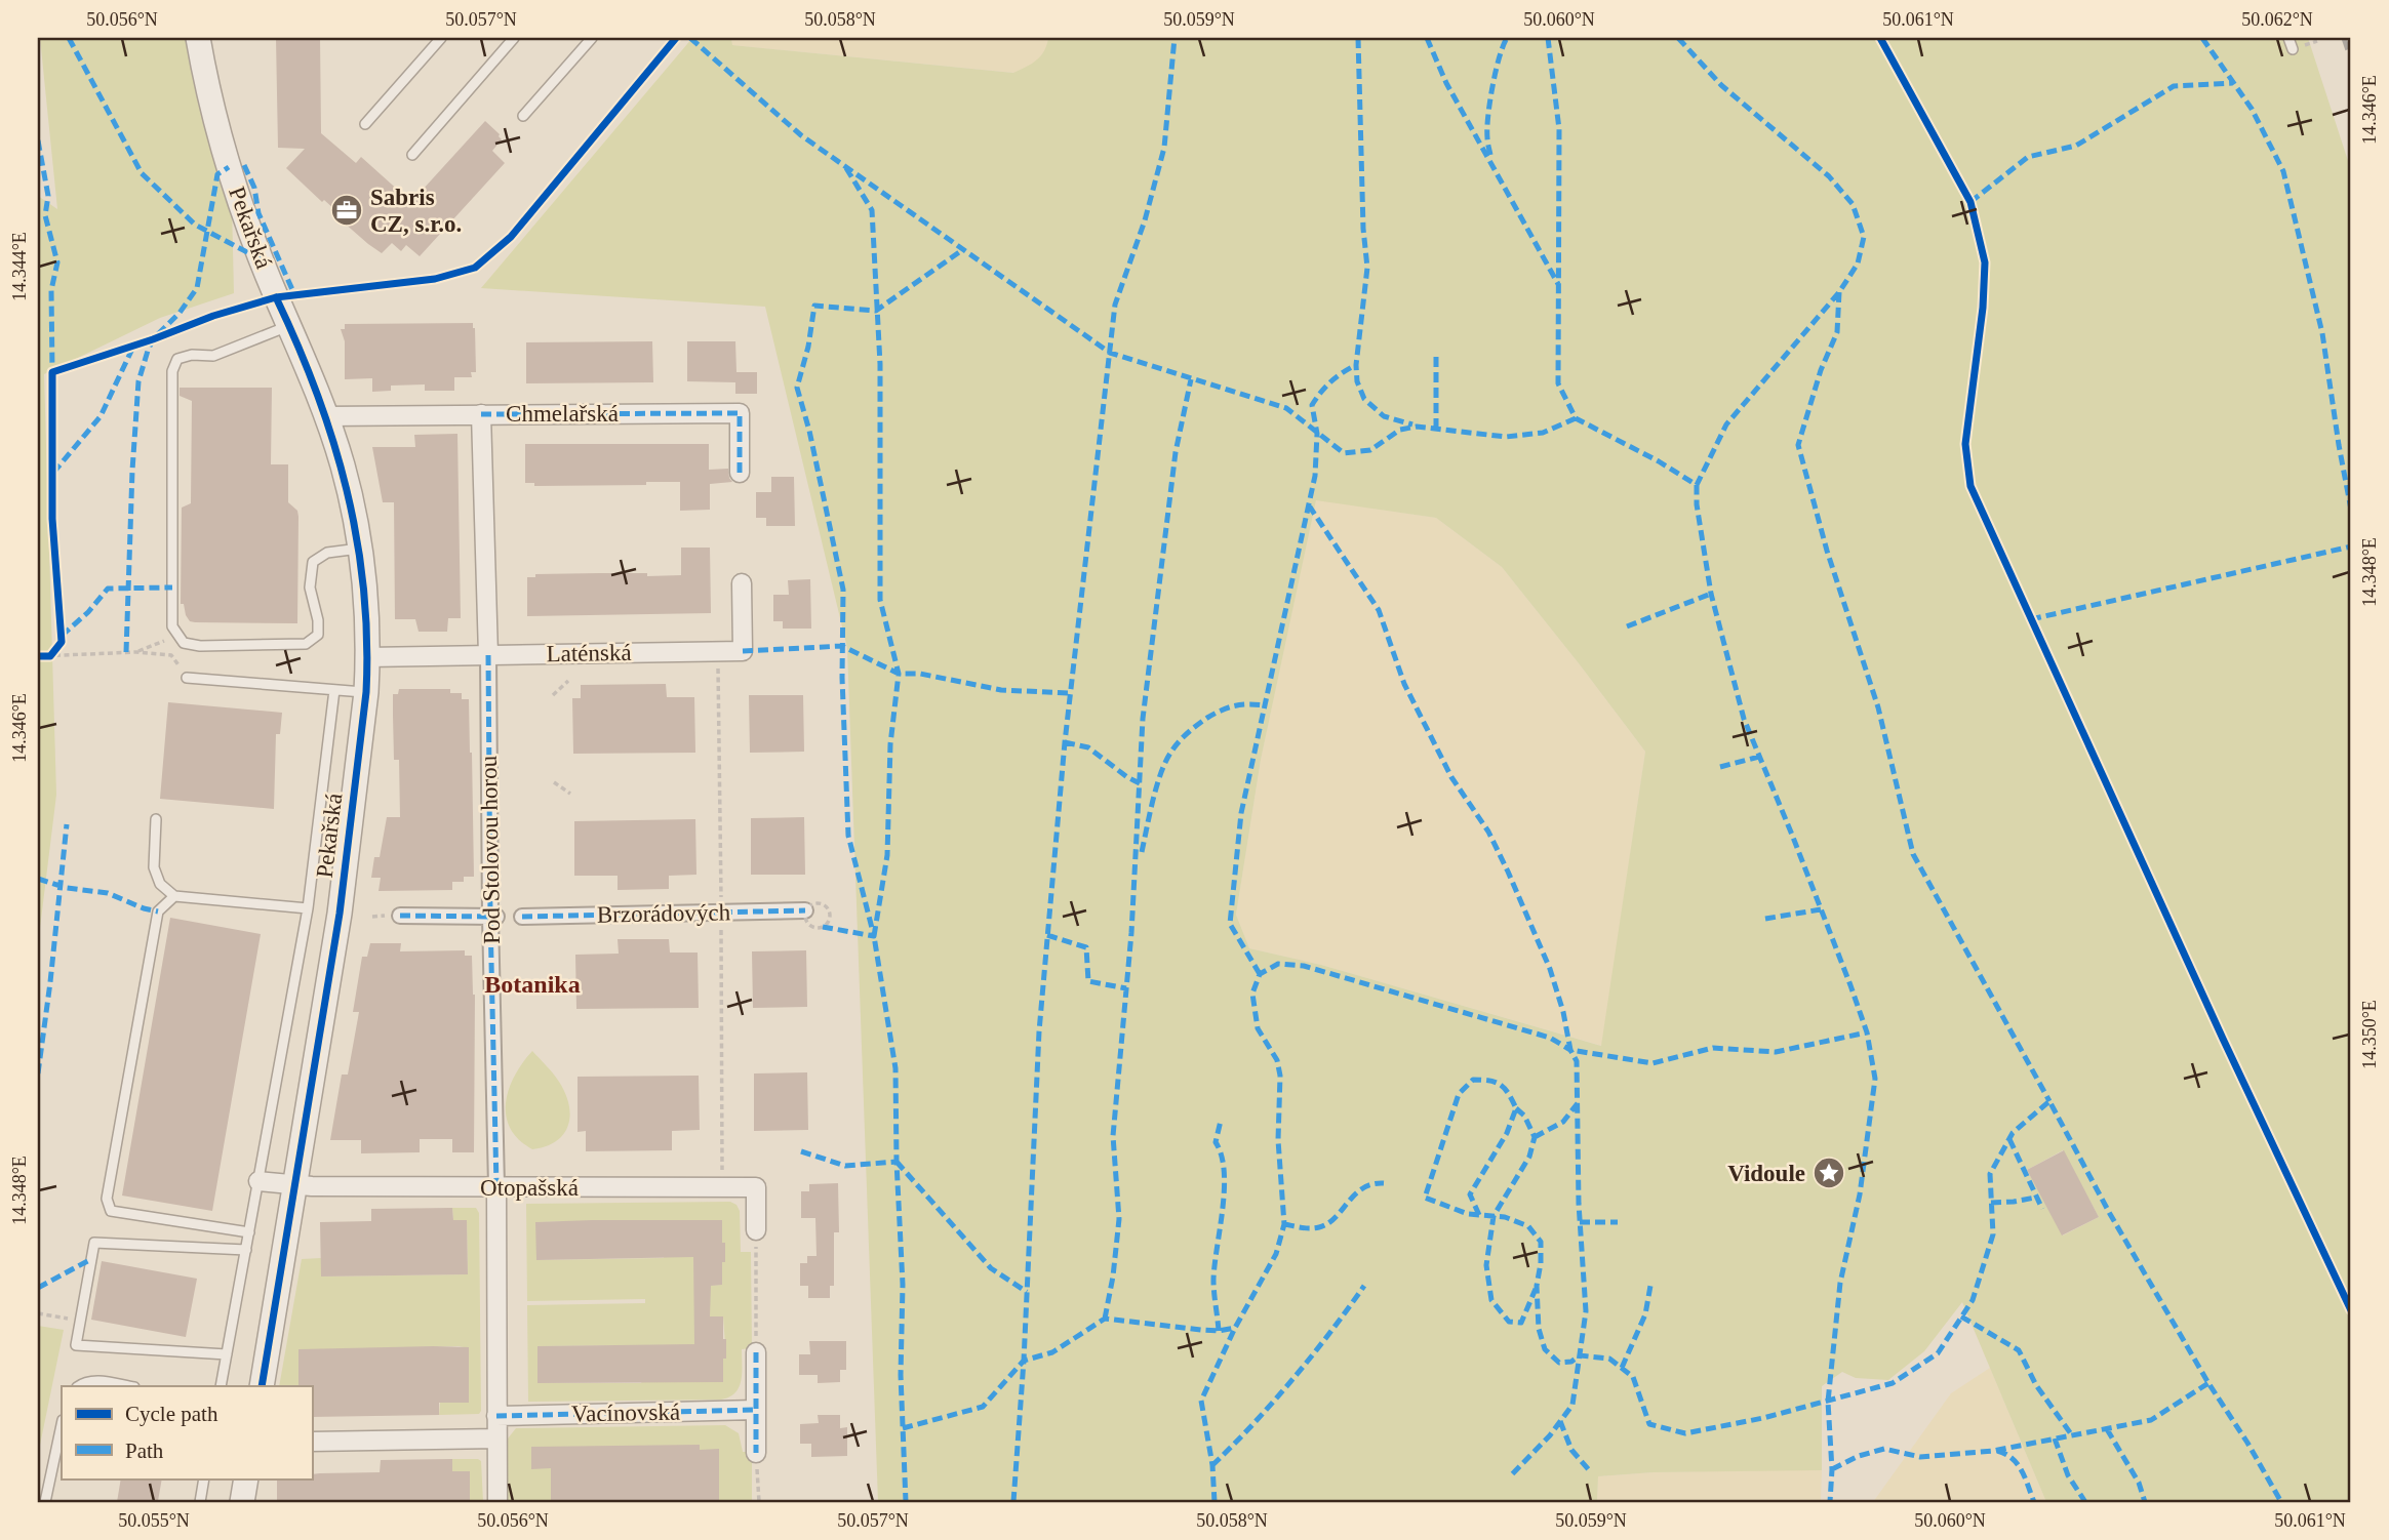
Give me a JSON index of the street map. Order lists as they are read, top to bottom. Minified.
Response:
{"streets":{"street":["Pekařská","Chmelařská","Laténská","Pod Stolovou horou","Brzorádových","Otopašská","Vacínovská"]},"crossings":[["Pekařská","Chmelařská"],["Pekařská","Laténská"],["Pekařská","Otopašská"],["Chmelařská","Pod Stolovou horou"],["Laténská","Pod Stolovou horou"],["Pod Stolovou horou","Otopašská"],["Pod Stolovou horou","Vacínovská"]],"districts":["Botanika"],"places":{"office":["Sabris CZ, s.r.o."],"place":["Vidoule"]},"legend":["Cycle path","Path"],"coordinates":["50.056°N","50.057°N","50.058°N","50.059°N","50.060°N","50.061°N","50.062°N","14.346°E","14.344°E","14.348°E","14.350°E","50.055°N"]}
